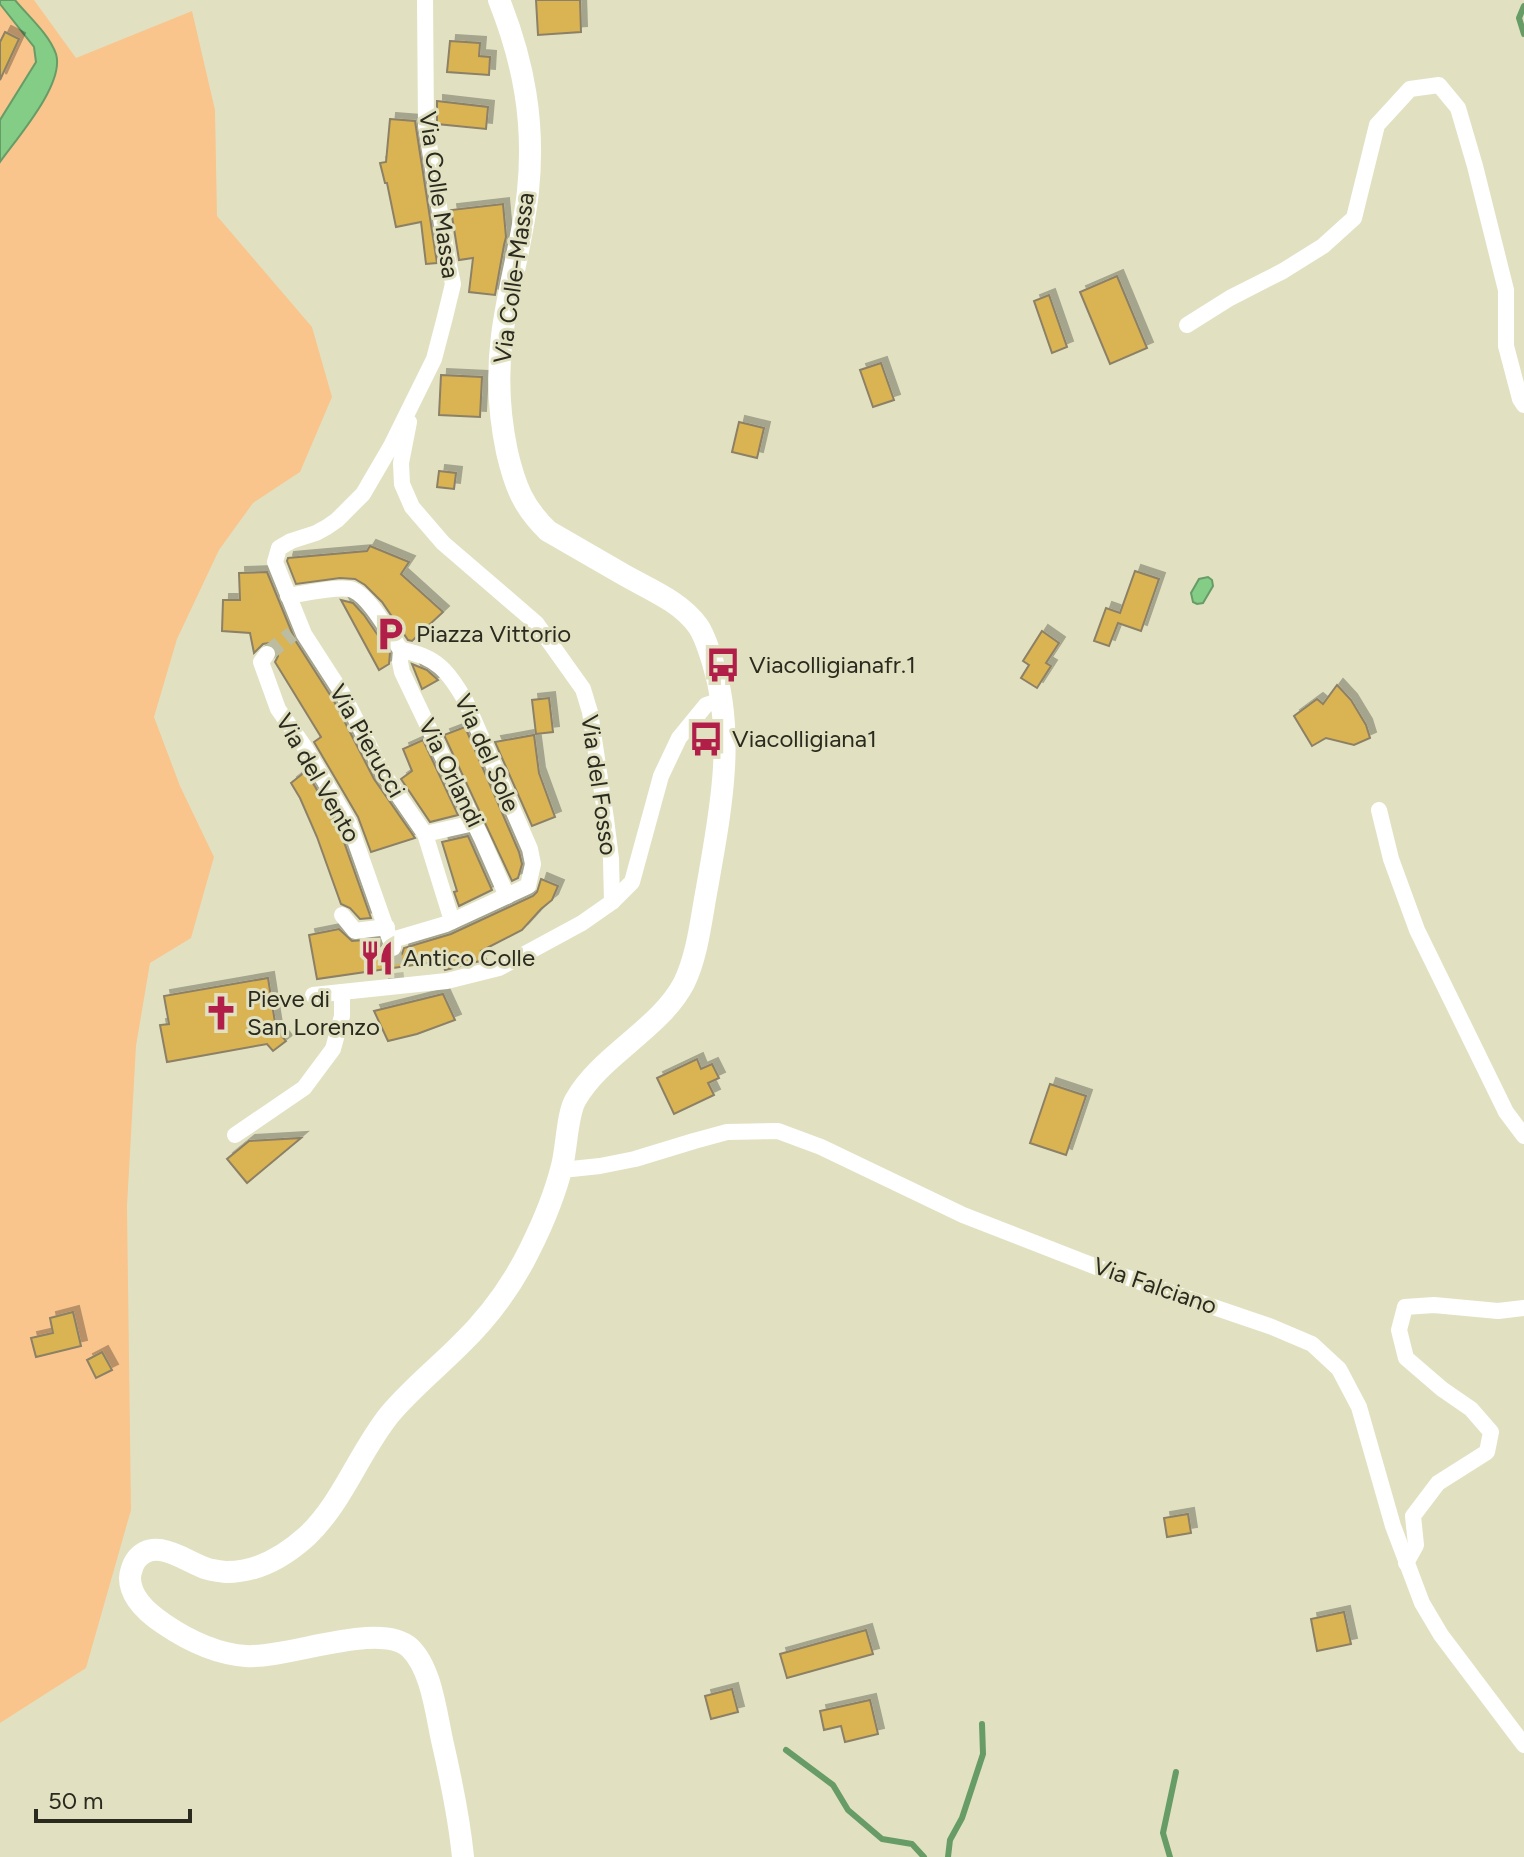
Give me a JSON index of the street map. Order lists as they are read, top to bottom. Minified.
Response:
{"streets":{"street":["Via Colle Massa","Via Colle-Massa","Via Pierucci","Via del Sole","Via Orlandi","Via del Vento","Via del Fosso","Via Falciano"]},"crossings":[["Via Colle Massa","Via Pierucci"],["Via Colle Massa","Via del Fosso"],["Via Colle-Massa","Via Falciano"],["Via del Sole","Via Orlandi"]],"places":{"parking":["Piazza Vittorio"],"bus stop":["Viacolligianafr.1","Viacolligiana1"],"restaurant":["Antico Colle"],"church":["Pieve di San Lorenzo"]},"scale_bar":"50 m"}
